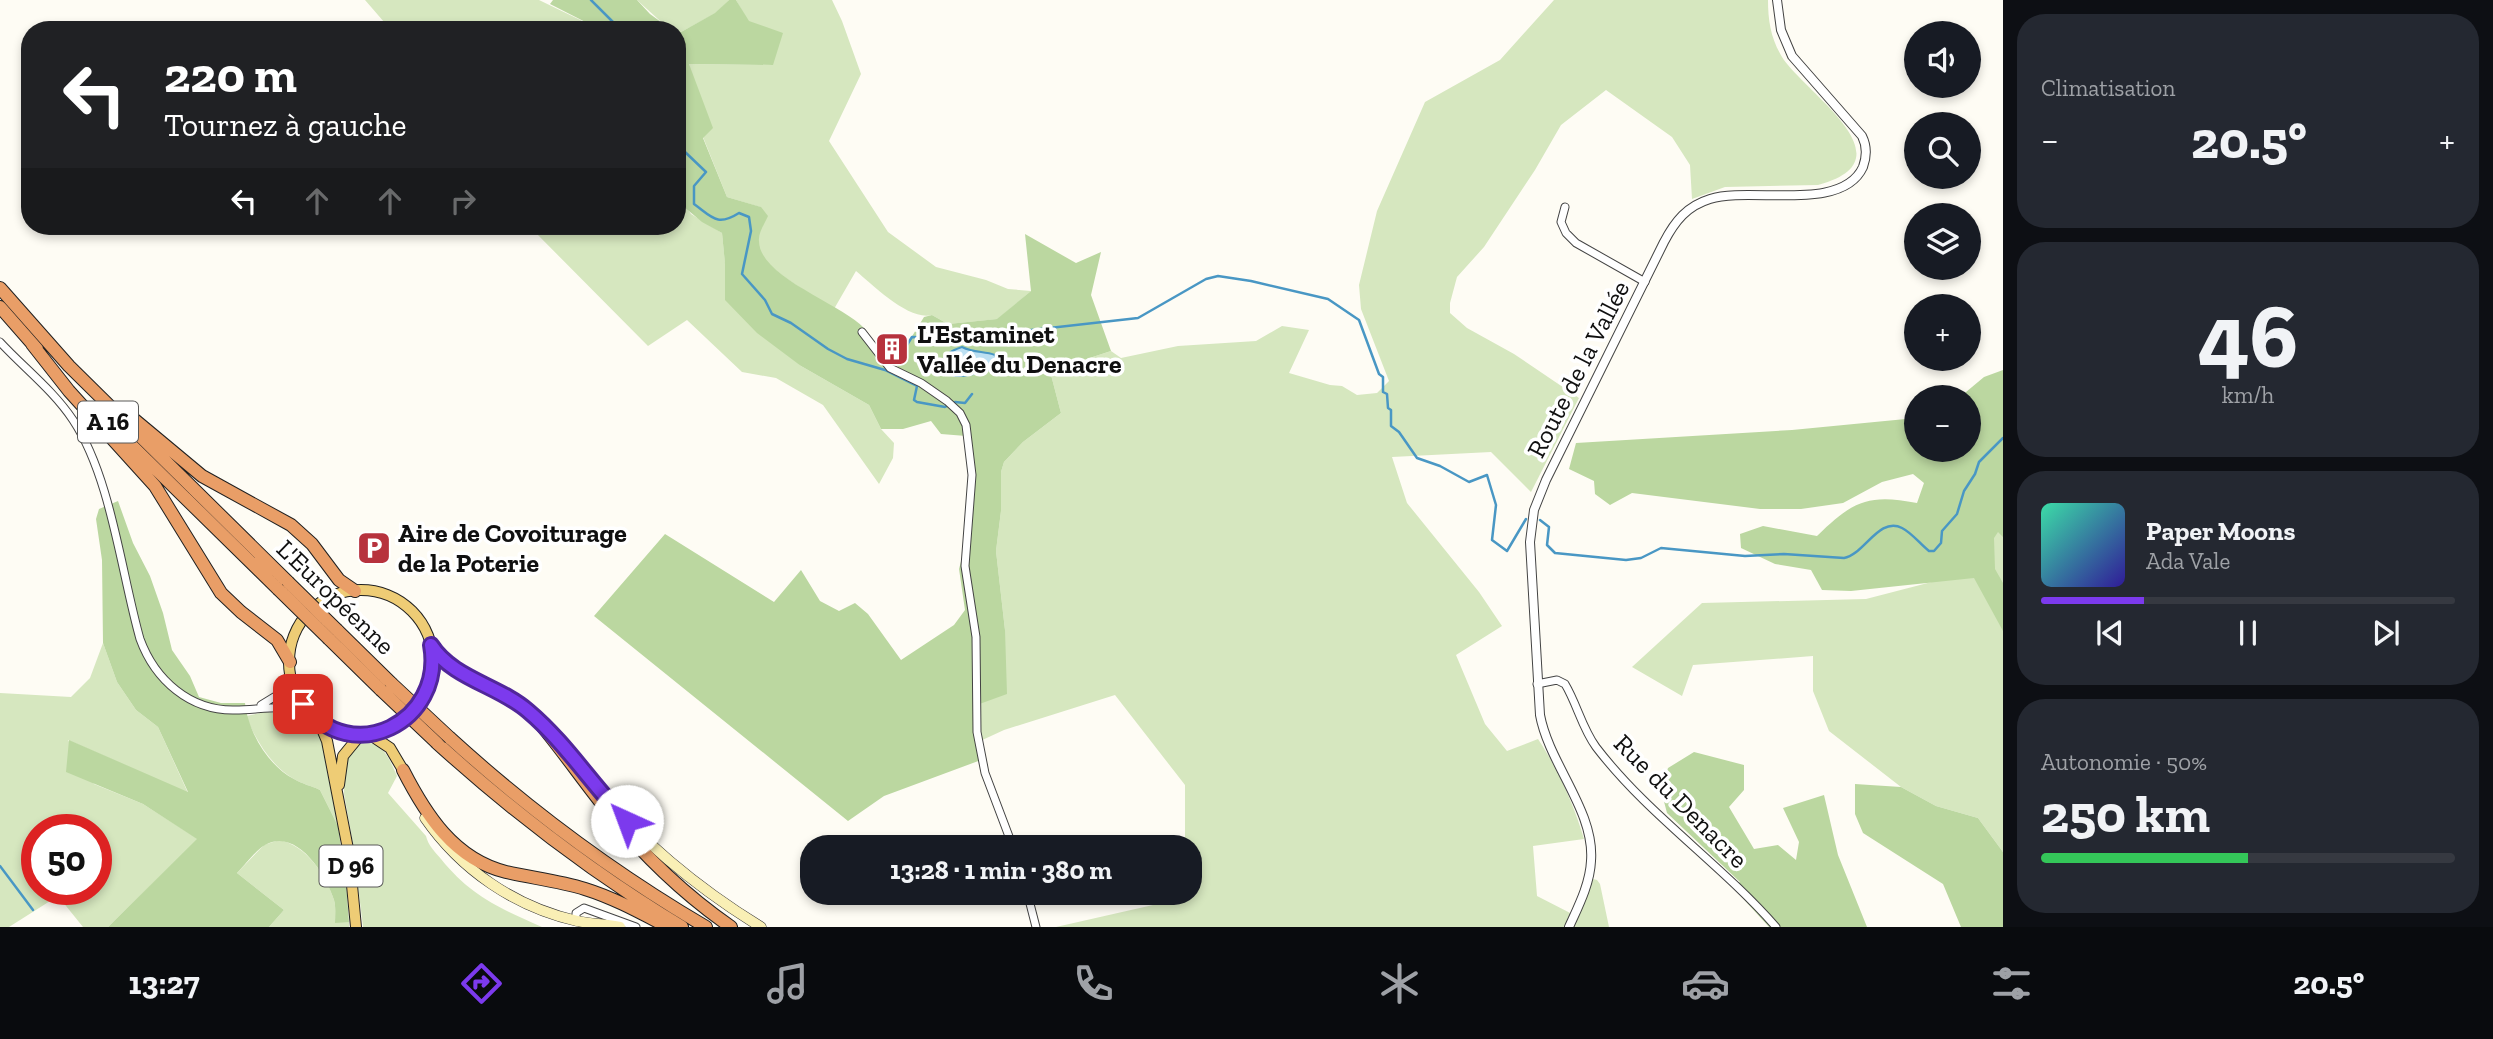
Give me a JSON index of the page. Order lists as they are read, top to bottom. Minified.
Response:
{"streets":{"highway":["A 16","L'Européenne"],"main road":["D 96"],"street":["Route de la Vallée","Rue du Denacre"]},"crossings":[["Route de la Vallée","Rue du Denacre"]],"places":{"building":["L'Estaminet Vallée du Denacre"],"parking":["Aire de Covoiturage de la Poterie"]},"page":{"tile":["Climatisation",["46","km/h"],["Autonomie · 50%","250 km"]],"map_buttons":["+","−"],"turn":["220 m","Tournez à gauche"],"heat":["−","20.5°","+"],"song":["Paper Moons","Ada Vale"],"limit":"50","trip":"13:28 · 1 min · 380 m","tabs":["13:27","20.5°"]}}
